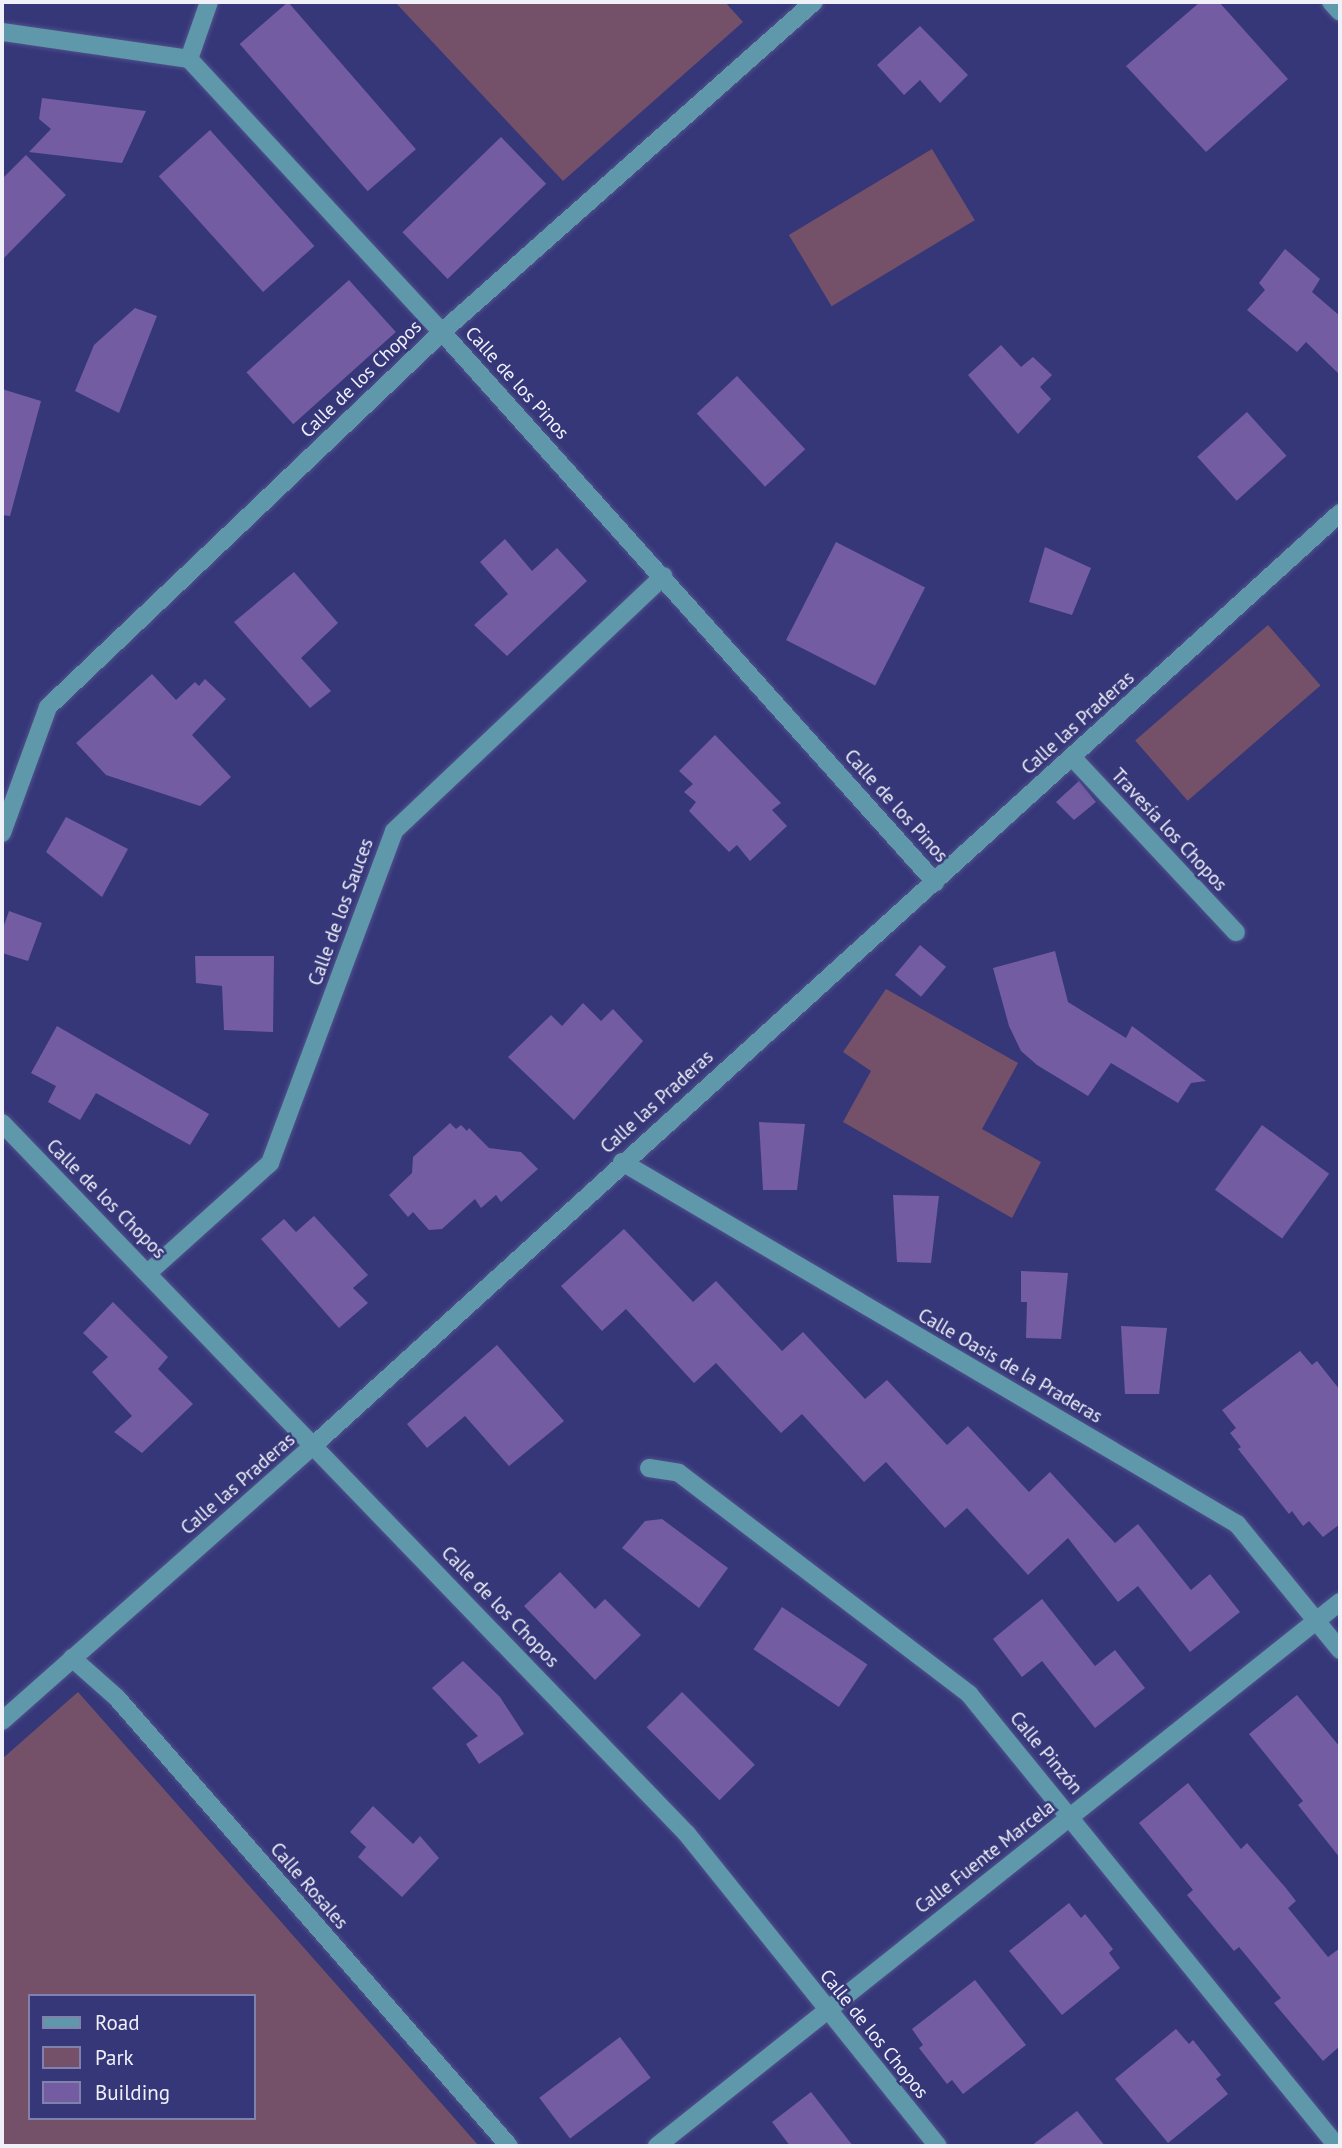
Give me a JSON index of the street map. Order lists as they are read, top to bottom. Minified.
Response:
{"streets":{"street":["Calle de los Chopos","Calle de los Pinos","Calle las Praderas","Travesía los Chopos","Calle de los Sauces","Calle Oasis de la Praderas","Calle Pinzón","Calle Fuente Marcela","Calle Rosales"]},"crossings":[["Calle de los Chopos","Calle de los Pinos"],["Calle de los Chopos","Calle las Praderas"],["Calle de los Chopos","Calle de los Sauces"],["Calle de los Chopos","Calle Fuente Marcela"],["Calle de los Pinos","Calle las Praderas"],["Calle de los Pinos","Calle de los Sauces"],["Calle las Praderas","Travesía los Chopos"],["Calle las Praderas","Calle Oasis de la Praderas"],["Calle las Praderas","Calle Rosales"],["Calle Oasis de la Praderas","Calle Fuente Marcela"],["Calle Pinzón","Calle Fuente Marcela"]],"legend":["Road","Park","Building"]}
